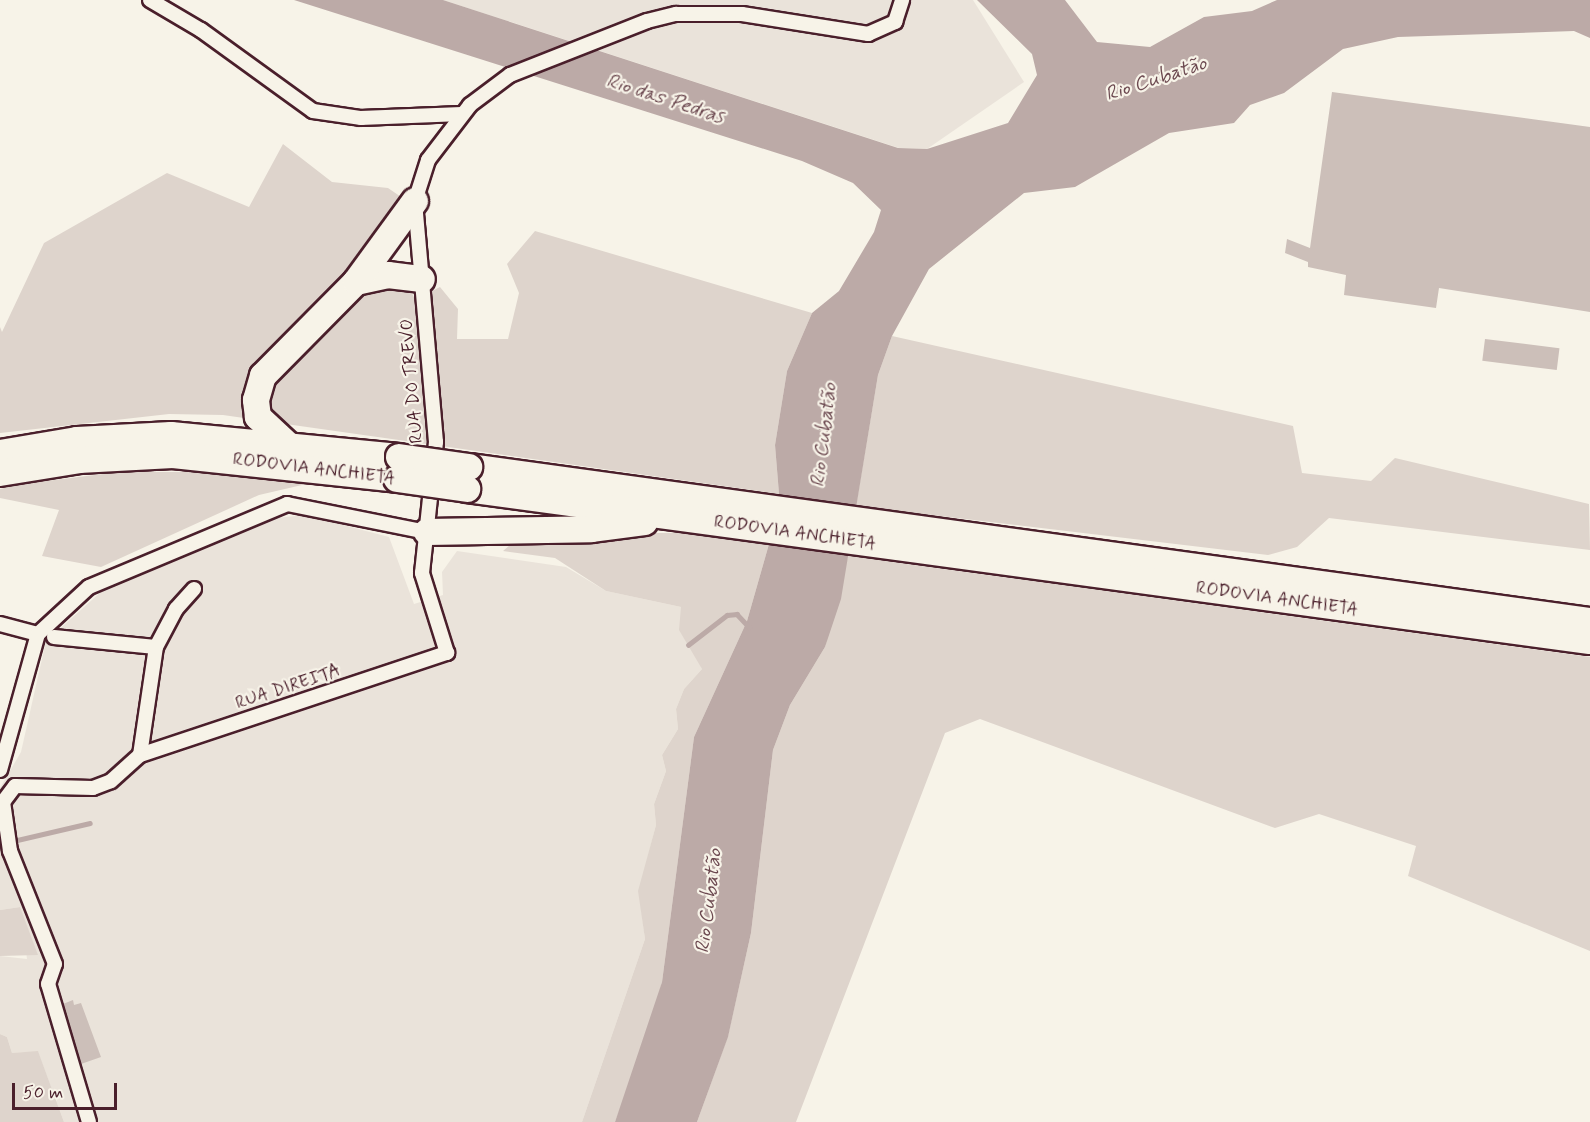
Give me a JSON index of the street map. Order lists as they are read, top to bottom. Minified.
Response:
{"streets":{"highway":["RODOVIA ANCHIETA"],"street":["RUA DO TREVO","RUA DIREITA"]},"crossings":[["RUA DO TREVO","RUA DIREITA"]],"water":["Rio Cubatão","Rio das Pedras"],"scale_bar":"50 m"}
